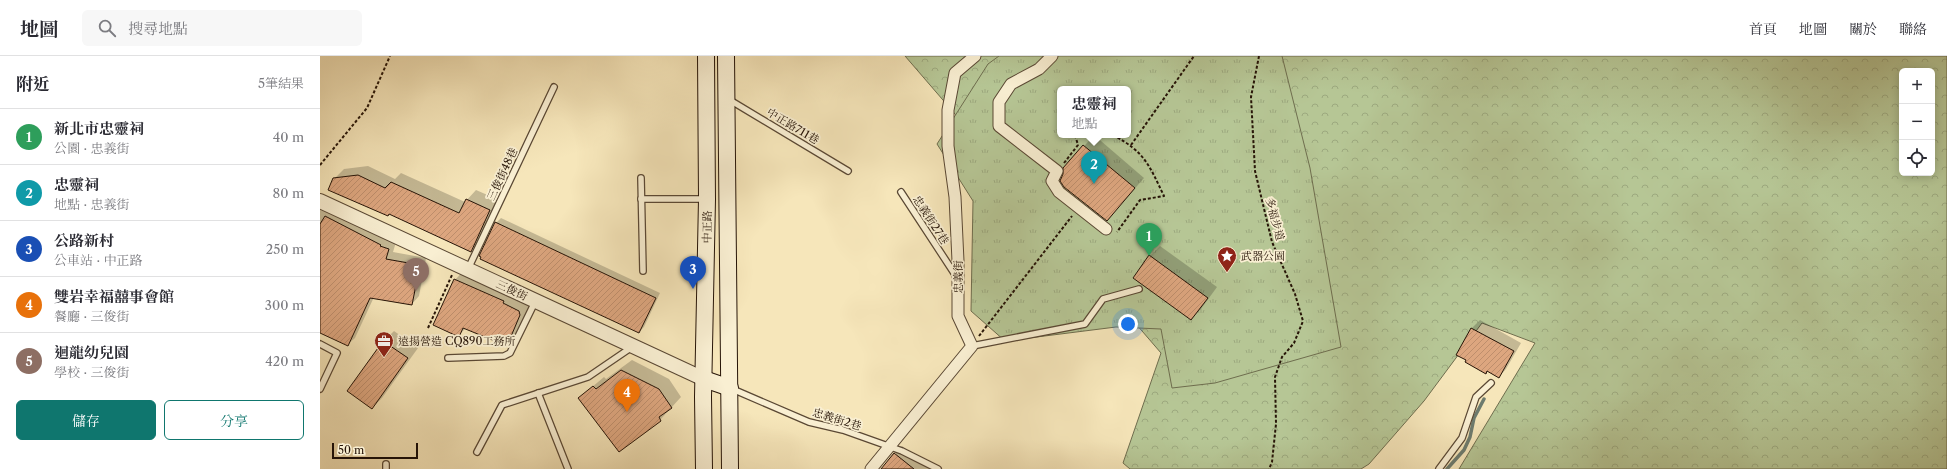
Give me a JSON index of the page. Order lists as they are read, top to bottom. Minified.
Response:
{"streets":{"main road":["中正路"],"street":["忠義街","三俊街"],"lane":["中正路711巷","三俊街48巷","忠義街27巷","忠義街2巷"],"path":["多福步道"]},"crossings":[["中正路711巷","中正路"],["三俊街48巷","三俊街"],["忠義街27巷","忠義街"],["中正路","三俊街"],["中正路","忠義街2巷"]],"places":{"place":["武器公園"],"office":["遠揚營造 CQ890工務所"]},"scale_bar":"50 m","page":{"header":"地圖","search":"搜尋地點","nav":["首頁","地圖","關於","聯絡"],"heading":["附近","5筆結果"],"map_buttons":["+","−"],"popup":["忠靈祠","地點"],"list":[{"mark":"1","name":"新北市忠靈祠","note":"公園 · 忠義街","value":"40 m"},{"mark":"2","name":"忠靈祠","note":"地點 · 忠義街","value":"80 m"},{"mark":"3","name":"公路新村","note":"公車站 · 中正路","value":"250 m"},{"mark":"4","name":"雙岩幸福囍事會館","note":"餐廳 · 三俊街","value":"300 m"},{"mark":"5","name":"迴龍幼兒園","note":"學校 · 三俊街","value":"420 m"}],"pins":["2","1","3","5","4"],"buttons":["儲存","分享"],"scale":"50 m"}}
